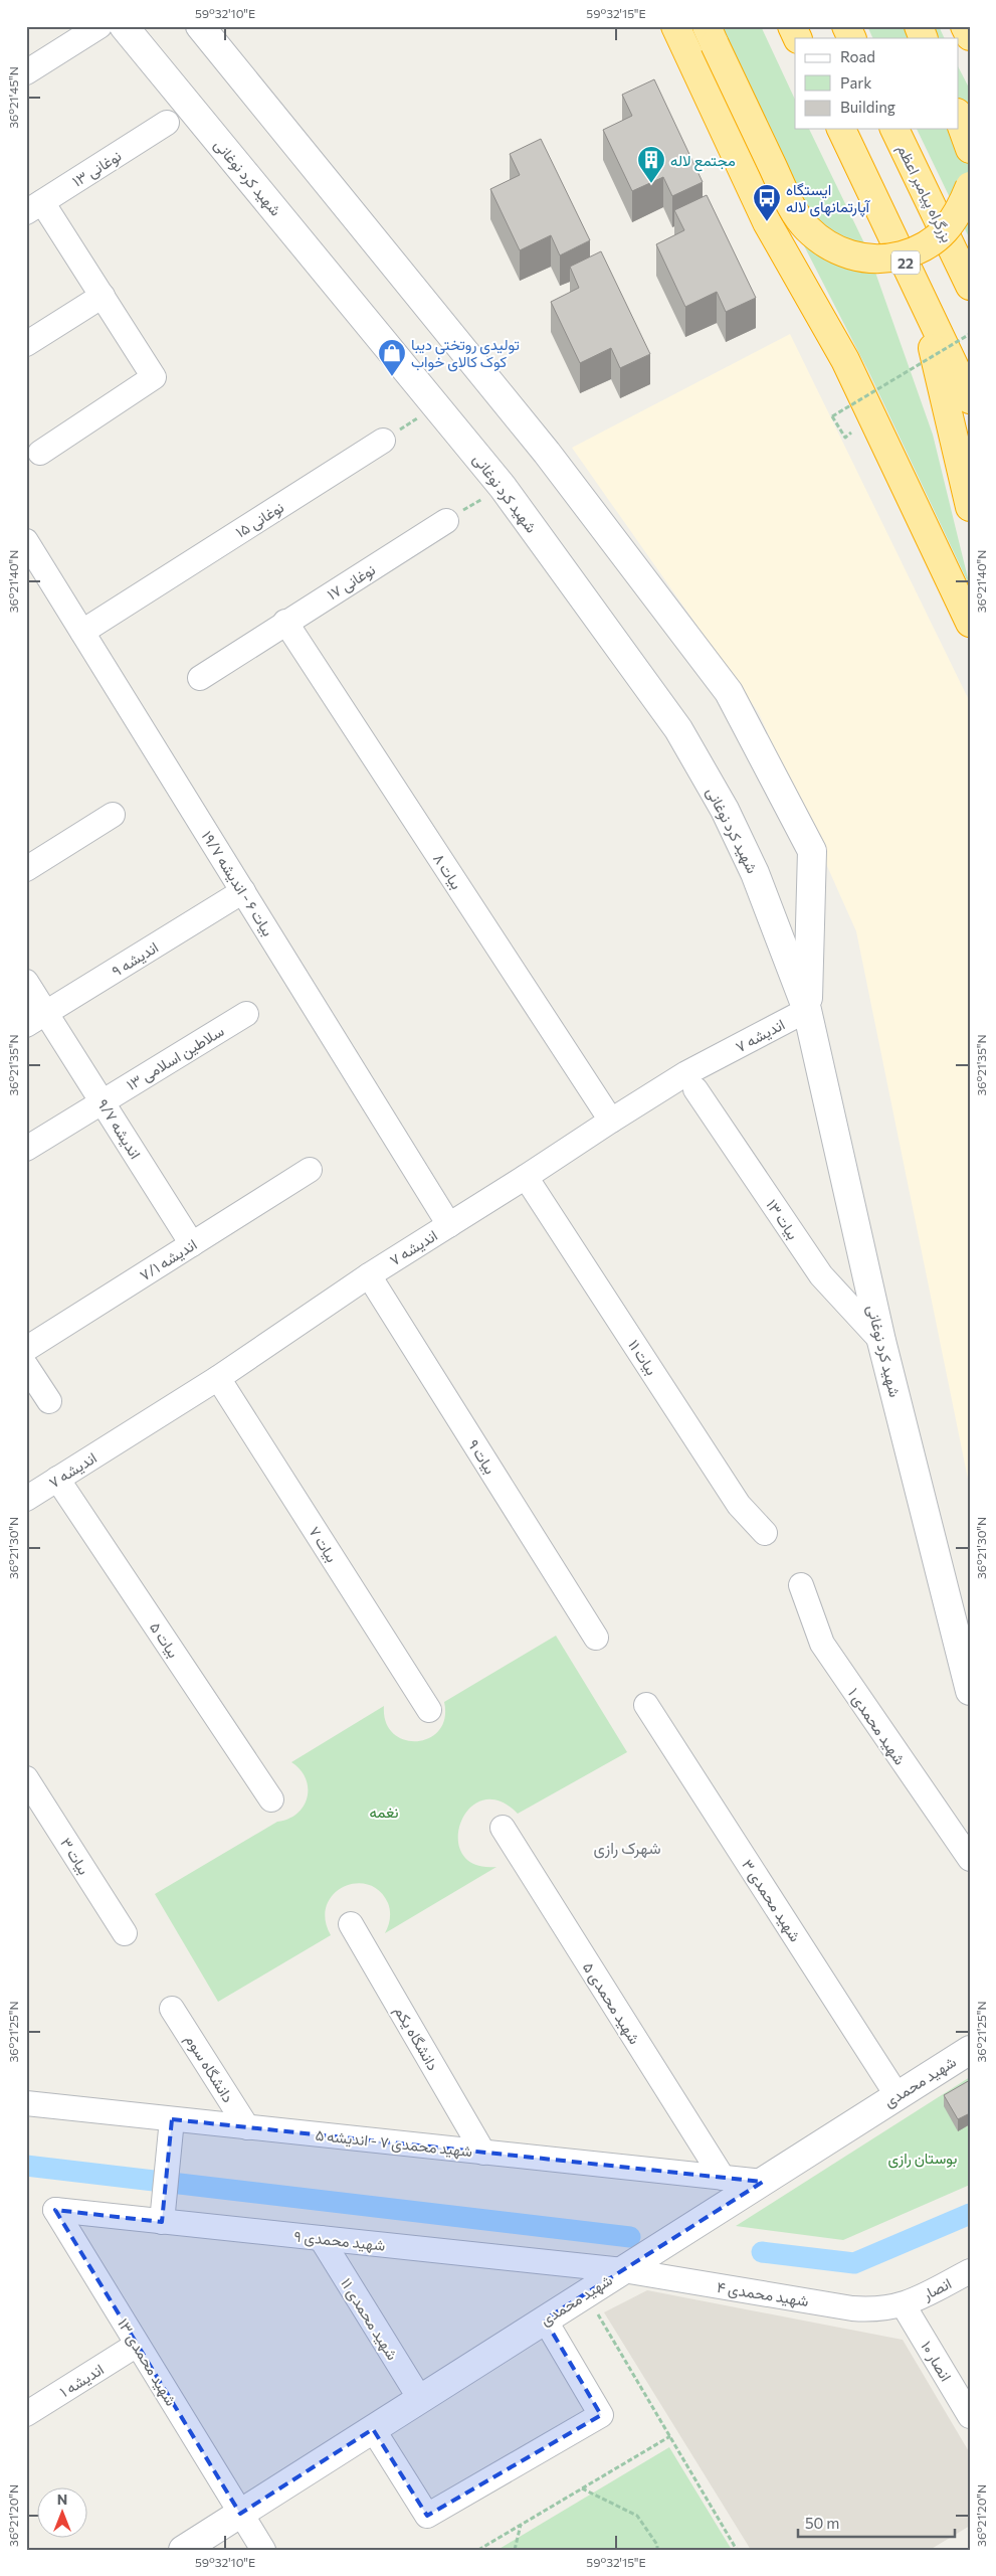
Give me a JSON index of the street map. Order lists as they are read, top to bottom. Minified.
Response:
{"streets":{"highway":["بزرگراه پیامبر اعظم","22"],"street":["نوغانی ۱۳","شهید کرد نوغانی","نوغانی ۱۵","نوغانی ۱۷","بیات ۸","بیات ۶ - اندیشه ۱۹/۷","اندیشه ۹","اندیشه ۷","سلاطین اسلامی ۱۳","اندیشه ۹/۷","بیات ۱۳","اندیشه ۷/۱","بیات ۱۱","بیات ۹","بیات ۷","بیات ۵","شهید محمدی ۱","بیات ۳","شهید محمدی ۳","شهید محمدی ۵","دانشگاه یکم","دانشگاه سوم","شهید محمدی","شهید محمدی ۷ - اندیشه ۵","شهید محمدی ۹","انصار","شهید محمدی ۴","شهید محمدی ۱۱","انصار ۱۰","شهید محمدی ۱۳","اندیشه ۱"]},"crossings":[["شهید کرد نوغانی","اندیشه ۷"],["شهید کرد نوغانی","بیات ۱۳"],["نوغانی ۱۵","بیات ۶ - اندیشه ۱۹/۷"],["نوغانی ۱۷","بیات ۸"],["بیات ۸","اندیشه ۷"],["بیات ۶ - اندیشه ۱۹/۷","اندیشه ۹"],["بیات ۶ - اندیشه ۱۹/۷","اندیشه ۷"],["اندیشه ۹","اندیشه ۹/۷"],["اندیشه ۷","بیات ۱۱"],["اندیشه ۷","بیات ۹"],["اندیشه ۷","بیات ۷"],["اندیشه ۷","بیات ۵"],["سلاطین اسلامی ۱۳","اندیشه ۹/۷"],["اندیشه ۹/۷","اندیشه ۷/۱"],["شهید محمدی ۳","شهید محمدی"],["شهید محمدی ۵","شهید محمدی ۷ - اندیشه ۵"],["دانشگاه یکم","شهید محمدی ۷ - اندیشه ۵"],["دانشگاه سوم","شهید محمدی ۷ - اندیشه ۵"],["شهید محمدی","شهید محمدی ۷ - اندیشه ۵"],["شهید محمدی","شهید محمدی ۹"],["شهید محمدی","شهید محمدی ۴"],["شهید محمدی","شهید محمدی ۱۱"],["شهید محمدی","شهید محمدی ۱۳"],["شهید محمدی ۹","شهید محمدی ۴"],["شهید محمدی ۹","شهید محمدی ۱۱"],["شهید محمدی ۹","شهید محمدی ۱۳"],["انصار","شهید محمدی ۴"],["انصار","انصار ۱۰"],["شهید محمدی ۴","انصار ۱۰"],["شهید محمدی ۱۳","اندیشه ۱"]],"districts":["شهرک رازی"],"parks":["نغمه","بوستان رازی"],"places":{"building":["مجتمع لاله"],"bus stop":["ایستگاه آپارتمانهای لاله"],"shop":["تولیدی روتختی دیبا کوک کالای خواب"]},"legend":["Road","Park","Building"],"scale_bar":"50 m","north":"top","coordinates":["59°32'10\"E","59°32'15\"E","36°21'45\"N","36°21'40\"N","36°21'35\"N","36°21'30\"N","36°21'25\"N","36°21'20\"N"]}
